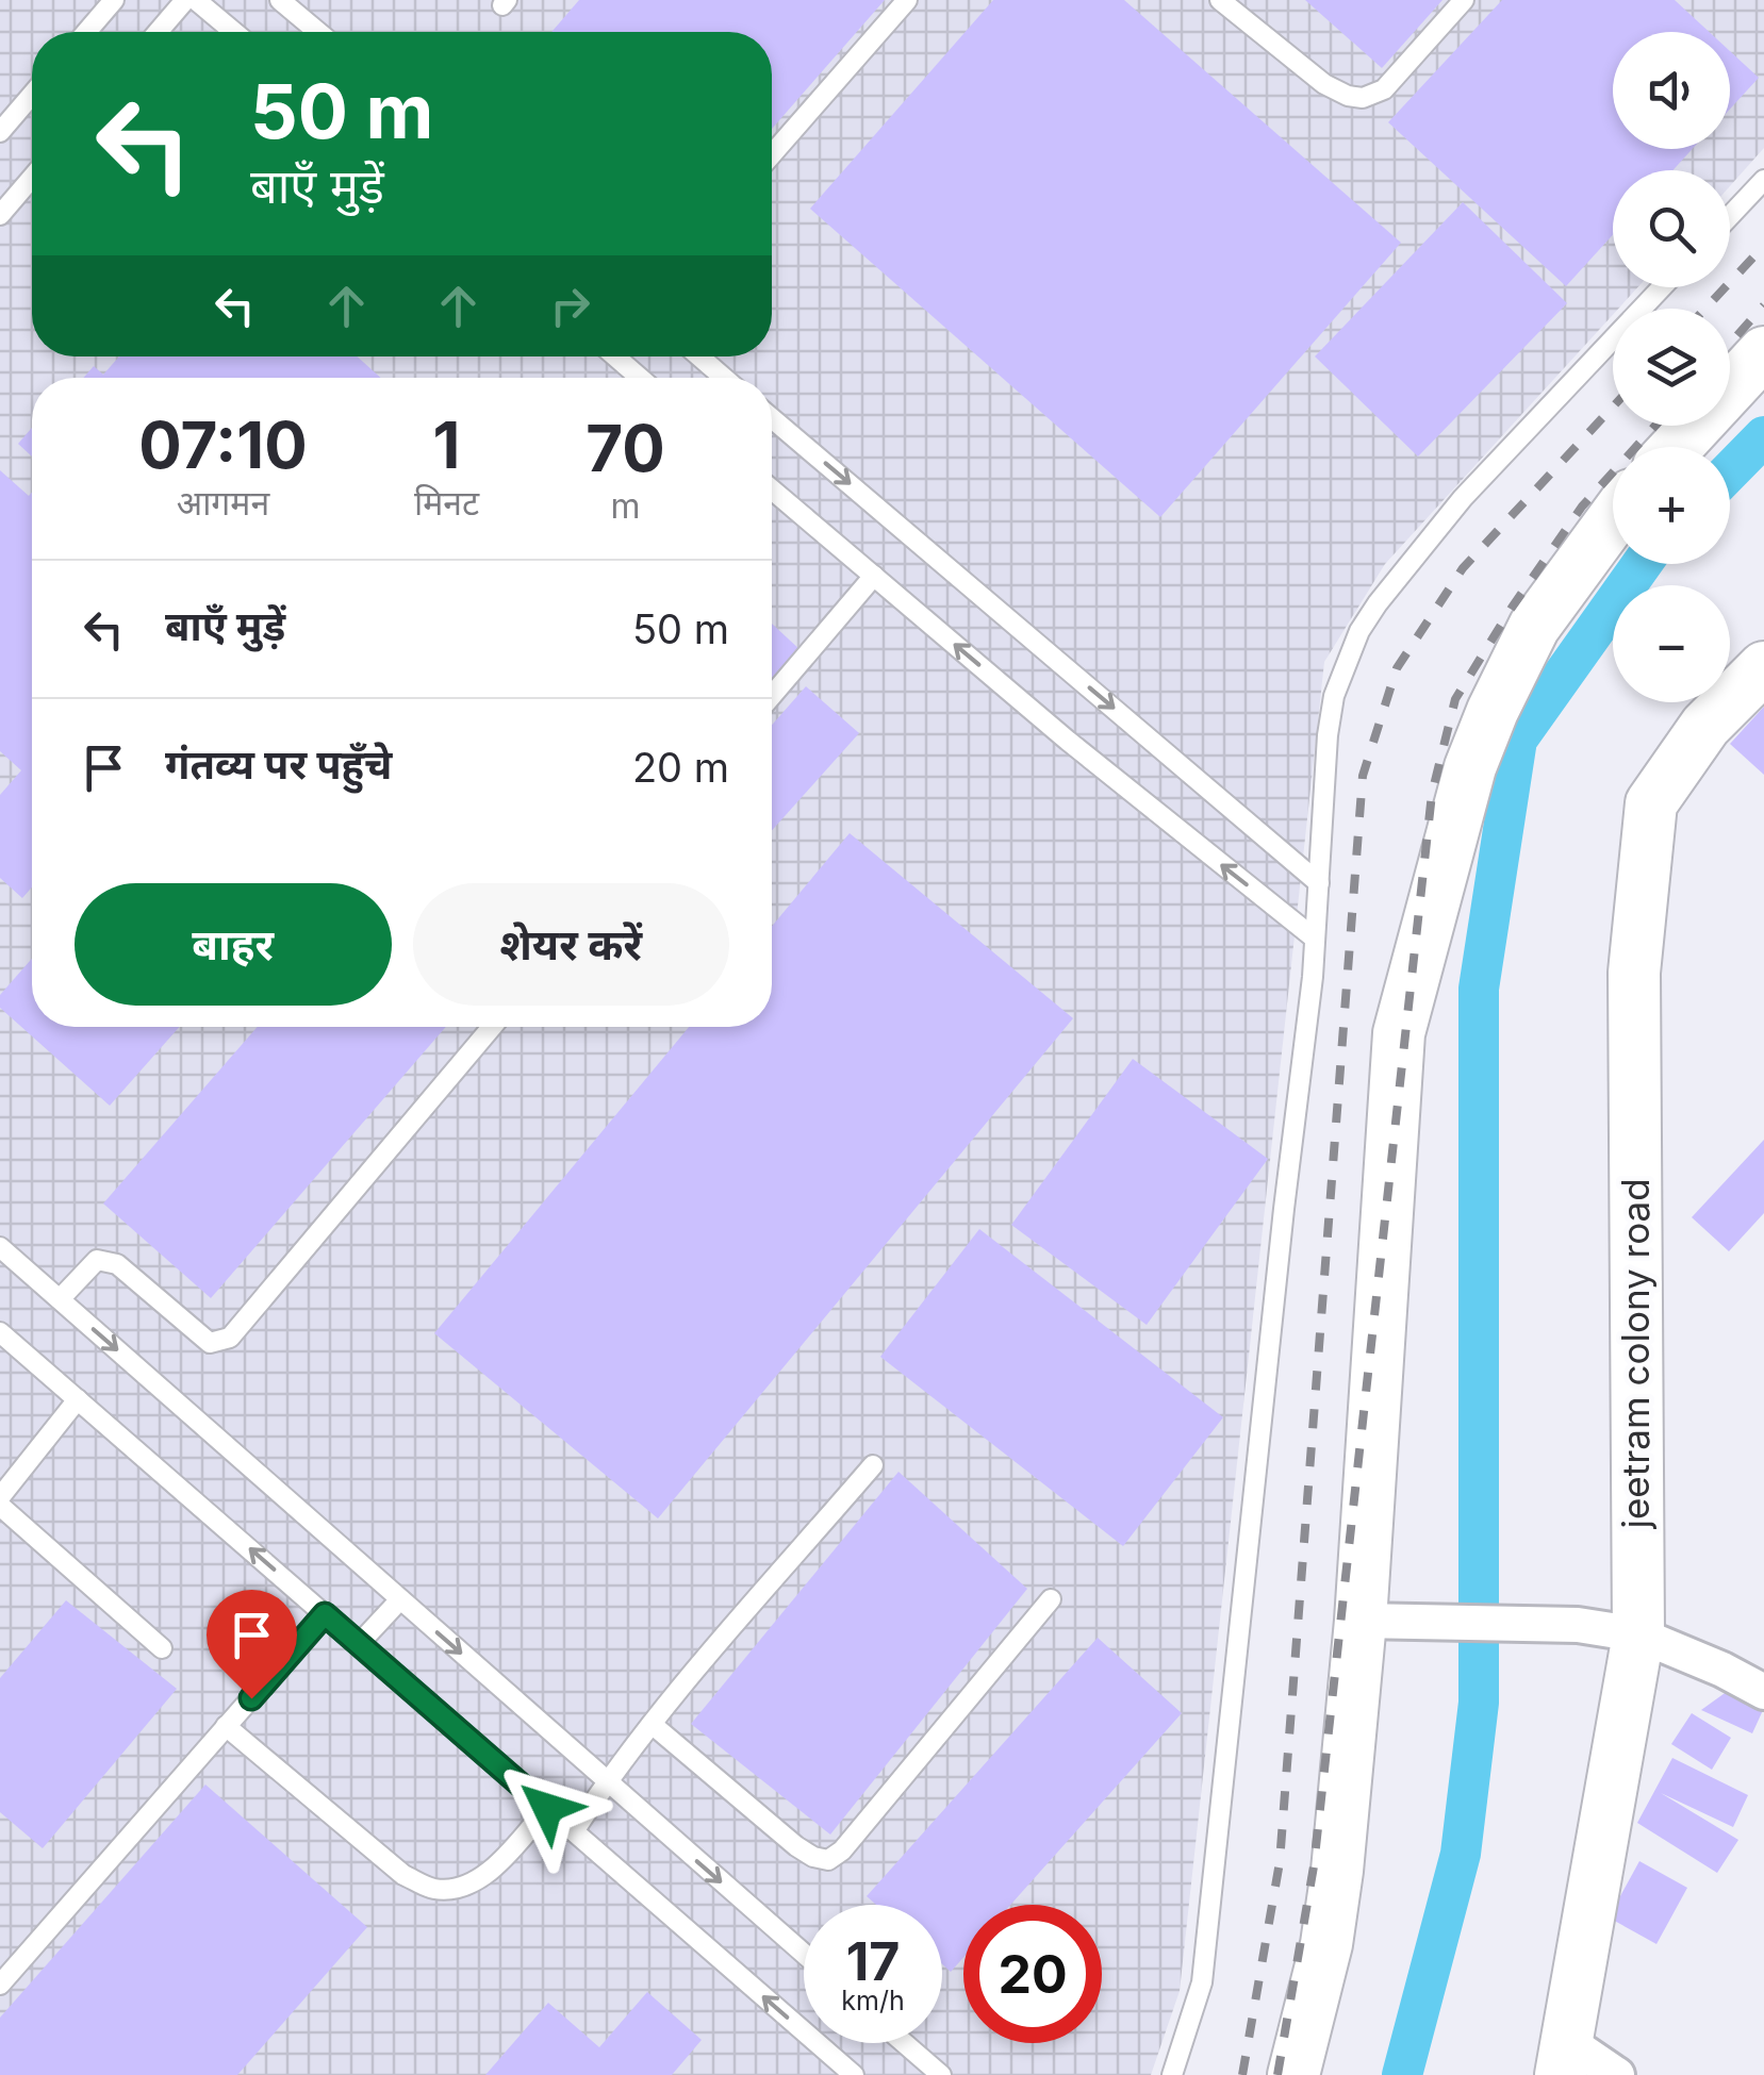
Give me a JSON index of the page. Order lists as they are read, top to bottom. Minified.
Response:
{"streets":{"street":["jeetram colony road"]},"page":{"map_buttons":["+","−"],"turn":["50 m","बाएँ मुड़ें"],"eta":["07:10","आगमन","1","मिनट","70","m"],"list":[{"name":"बाएँ मुड़ें","value":"50 m"},{"name":"गंतव्य पर पहुँचे","value":"20 m"}],"buttons":["बाहर","शेयर करें"],"speed":"17 km/h","limit":"20"}}
